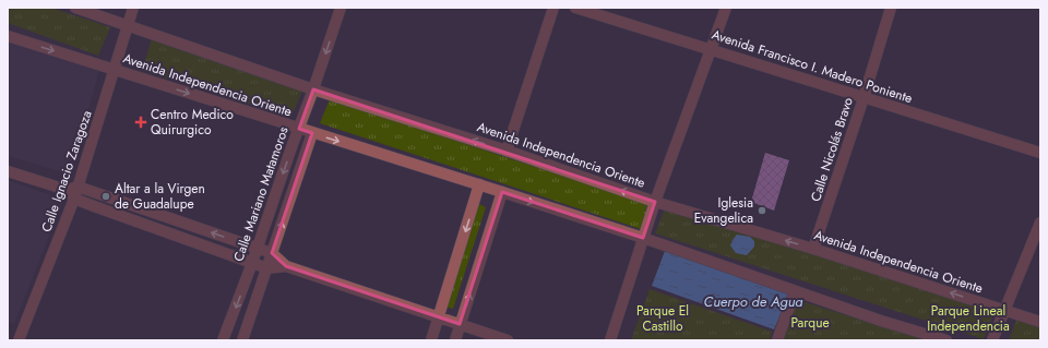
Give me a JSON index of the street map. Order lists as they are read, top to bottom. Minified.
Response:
{"streets":{"street":["Avenida Francisco I. Madero Poniente","Avenida Independencia Oriente","Calle Nicolás Bravo","Calle Ignacio Zaragoza","Calle Mariano Matamoros"]},"crossings":[["Avenida Francisco I. Madero Poniente","Calle Nicolás Bravo"],["Avenida Independencia Oriente","Calle Nicolás Bravo"],["Avenida Independencia Oriente","Calle Ignacio Zaragoza"],["Avenida Independencia Oriente","Calle Mariano Matamoros"]],"water":["Cuerpo de Agua"],"parks":["Parque El Castillo","Parque Lineal Independencia","Parque"],"places":{"health":["Centro Medico Quirurgico"],"other":["Altar a la Virgen de Guadalupe","Iglesia Evangelica"]}}
